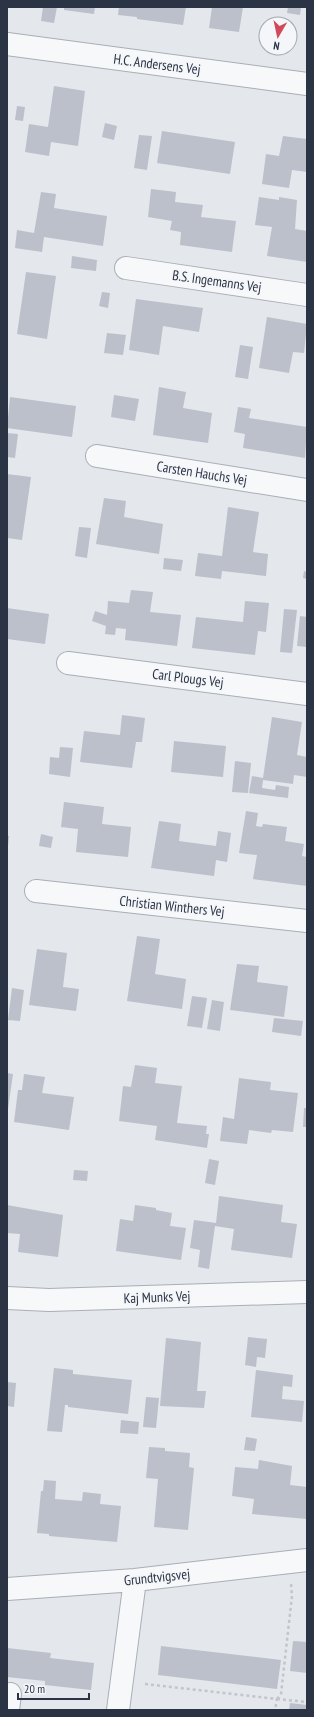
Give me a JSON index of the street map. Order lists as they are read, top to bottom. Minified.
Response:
{"streets":{"street":["H.C. Andersens Vej","B.S. Ingemanns Vej","Carsten Hauchs Vej","Carl Plougs Vej","Christian Winthers Vej","Kaj Munks Vej","Grundtvigsvej"]},"scale_bar":"20 m","north":"bottom"}
